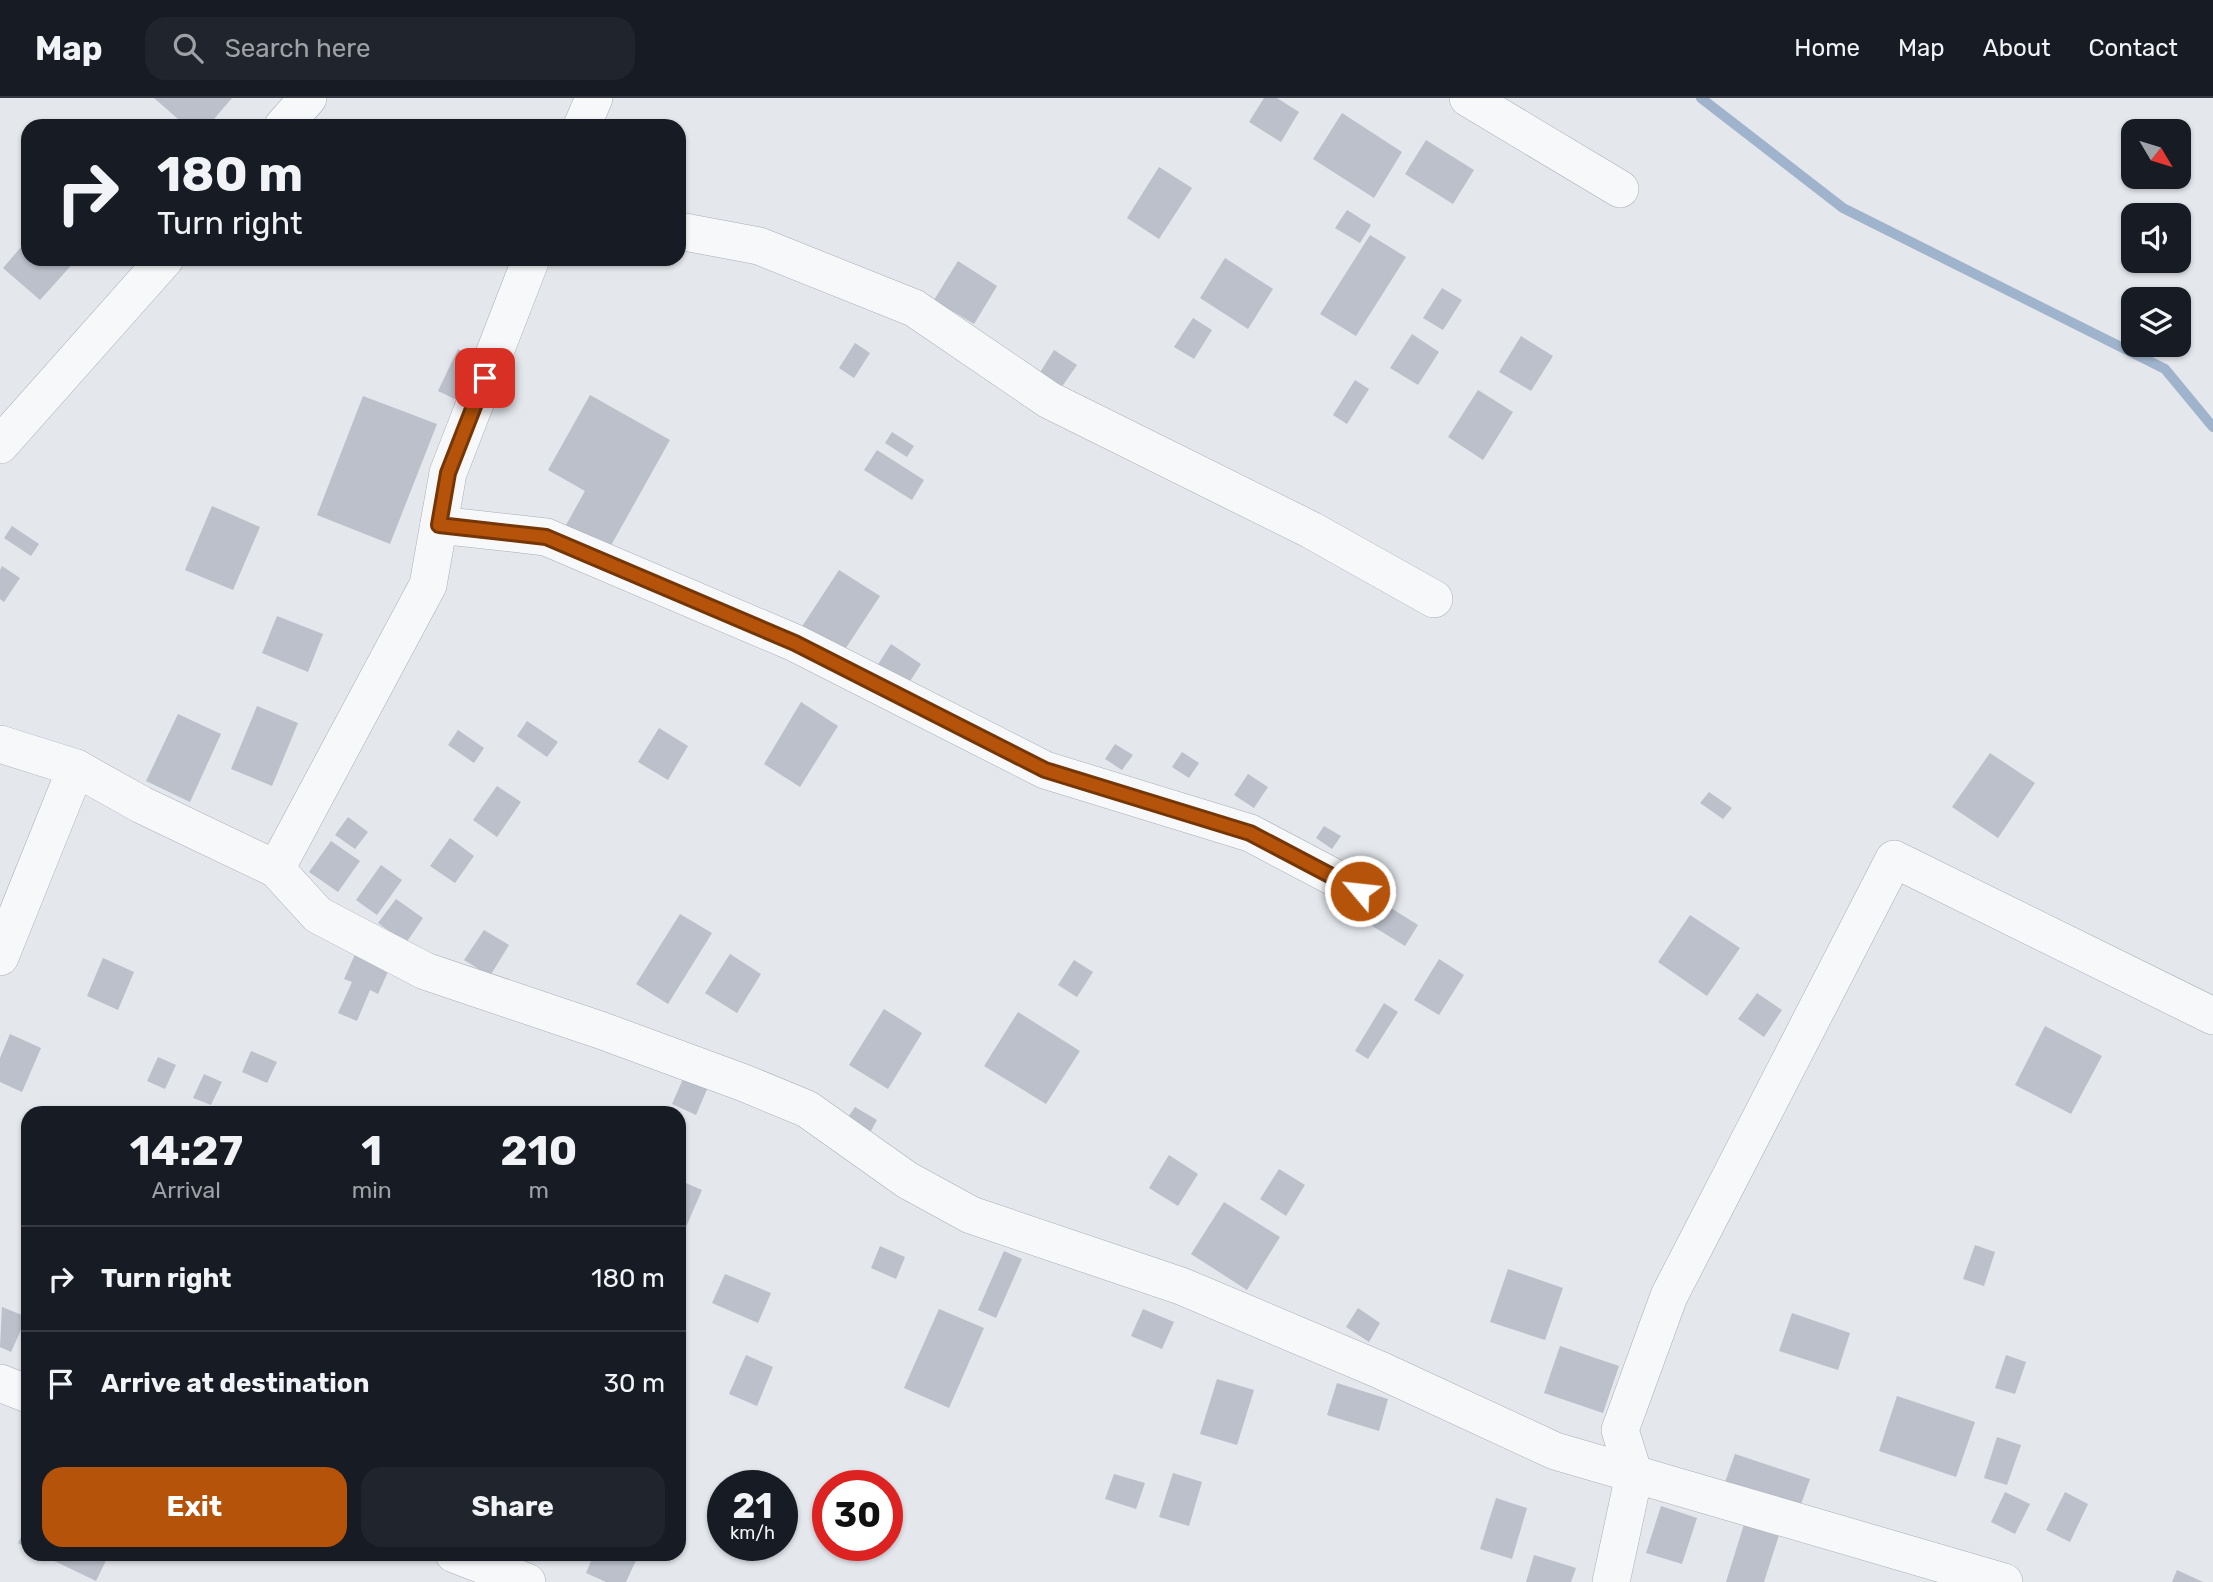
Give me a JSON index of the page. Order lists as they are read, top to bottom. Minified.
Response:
{"north":"bottom right","page":{"header":"Map","search":"Search here","nav":["Home","Map","About","Contact"],"turn":["180 m","Turn right"],"eta":["14:27","Arrival","1","min","210","m"],"list":[{"name":"Turn right","value":"180 m"},{"name":"Arrive at destination","value":"30 m"}],"buttons":["Exit","Share"],"speed":"21 km/h","limit":"30"}}
